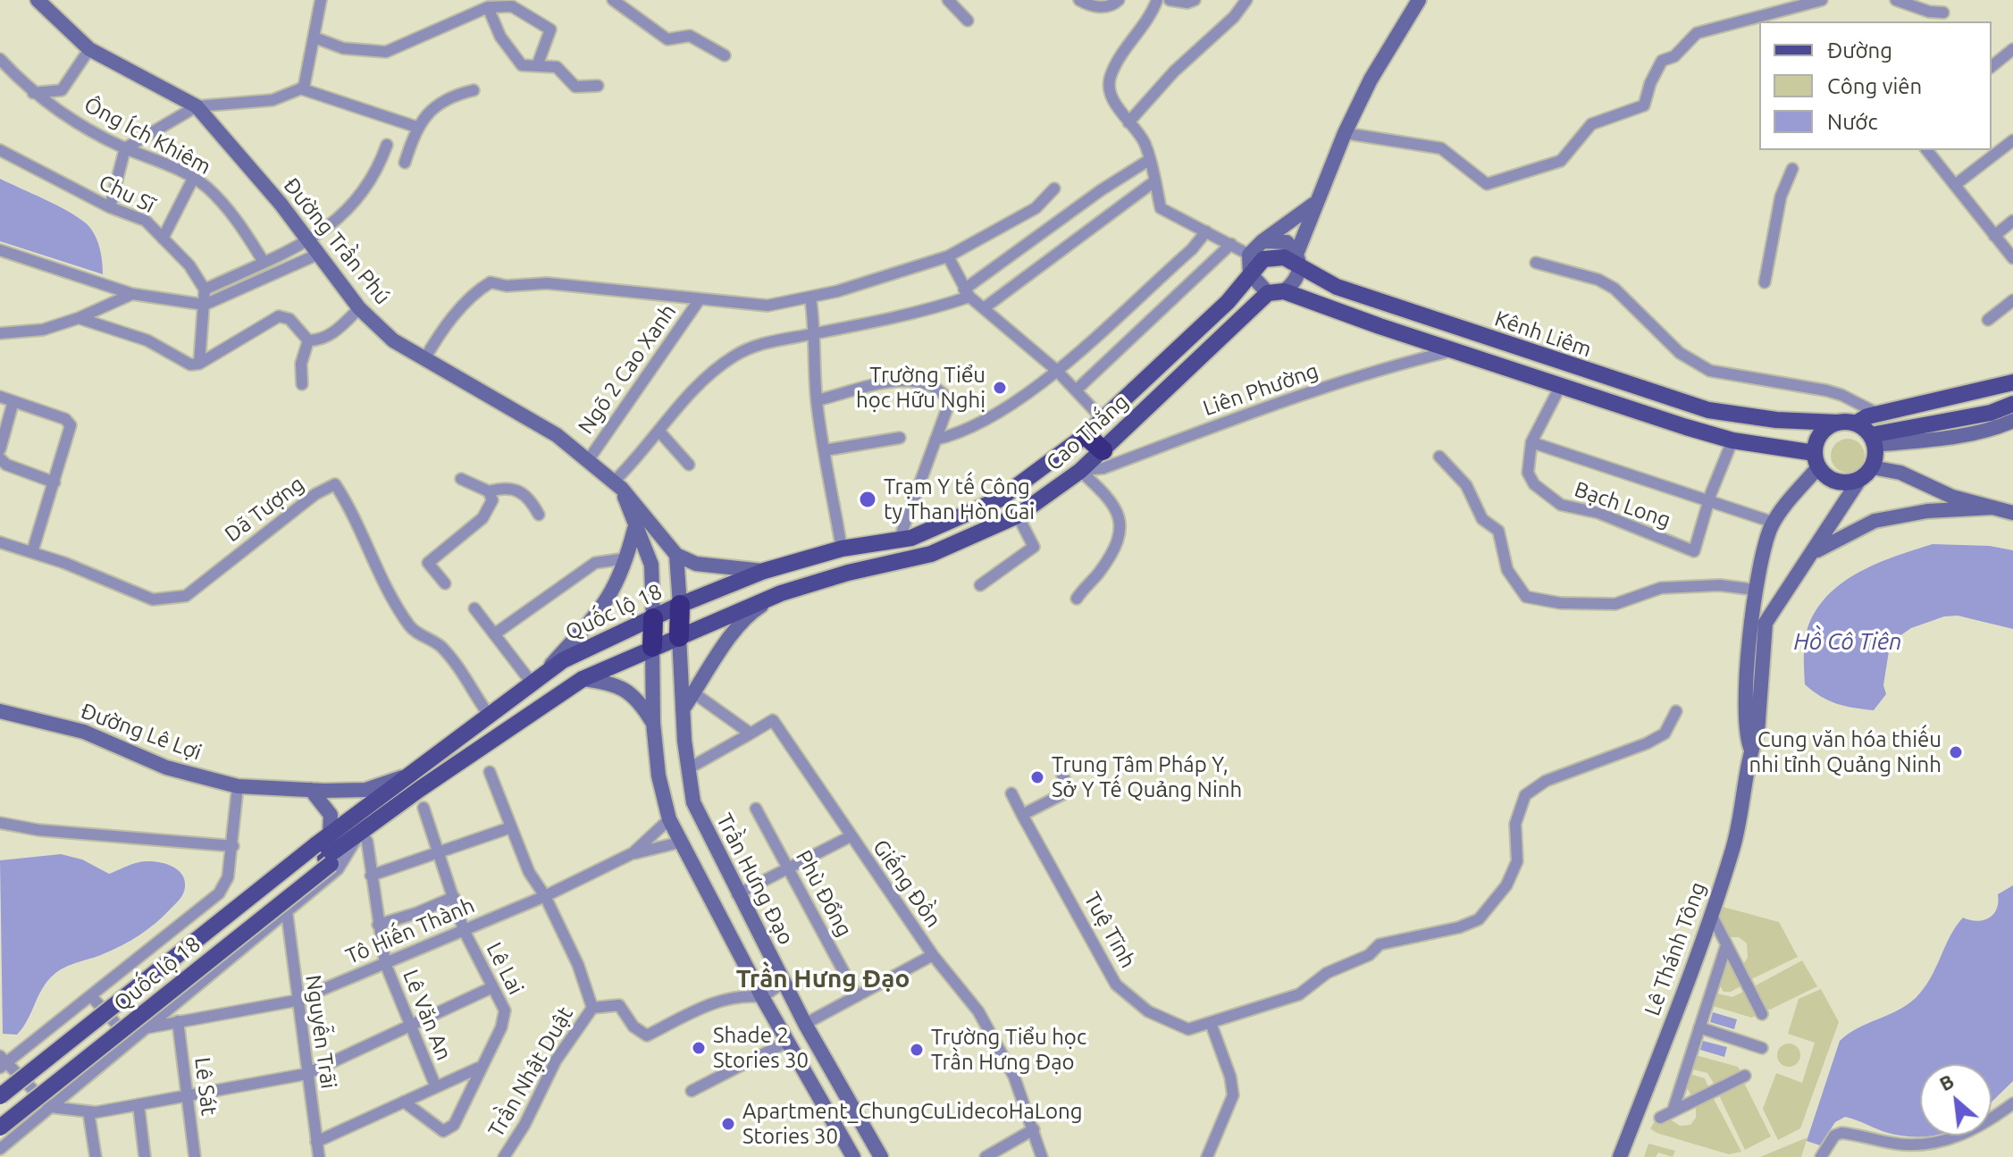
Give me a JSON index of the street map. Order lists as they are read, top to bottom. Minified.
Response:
{"streets":{"main road":["Đường Trần Phú","Kênh Liêm","Cao Thắng","Quốc lộ 18","Đường Lê Lợi","Trần Hưng Đạo","Lê Thánh Tông"],"street":["Ông Ích Khiêm","Chu Sĩ","Ngõ 2 Cao Xanh","Liên Phường","Bạch Long","Dã Tượng","Giếng Đồn","Phù Đổng","Tuệ Tĩnh","Tô Hiến Thành","Lê Lai","Lê Văn An","Nguyễn Trãi","Trần Nhật Duật","Lê Sát"]},"crossings":[["Đường Trần Phú","Ngõ 2 Cao Xanh"],["Kênh Liêm","Liên Phường"],["Kênh Liêm","Cao Thắng"],["Kênh Liêm","Bạch Long"],["Kênh Liêm","Lê Thánh Tông"],["Liên Phường","Cao Thắng"],["Cao Thắng","Quốc lộ 18"],["Cao Thắng","Trần Hưng Đạo"],["Dã Tượng","Quốc lộ 18"],["Quốc lộ 18","Đường Lê Lợi"],["Quốc lộ 18","Trần Hưng Đạo"],["Quốc lộ 18","Lê Văn An"],["Tô Hiến Thành","Lê Lai"],["Tô Hiến Thành","Lê Văn An"],["Tô Hiến Thành","Nguyễn Trãi"],["Tô Hiến Thành","Lê Sát"]],"districts":["Trần Hưng Đạo"],"water":["Hồ Cô Tiên"],"places":["Trường Tiểu học Hữu Nghị","Trạm Y tế Công ty Than Hòn Gai","Cung văn hóa thiếu nhi tỉnh Quảng Ninh","Trung Tâm Pháp Y, Sở Y Tế Quảng Ninh","Shade 2 Stories 30","Trường Tiểu học Trần Hưng Đạo","Apartment_ChungCuLidecoHaLong Stories 30"],"legend":["Đường","Công viên","Nước"],"north":"top left"}
